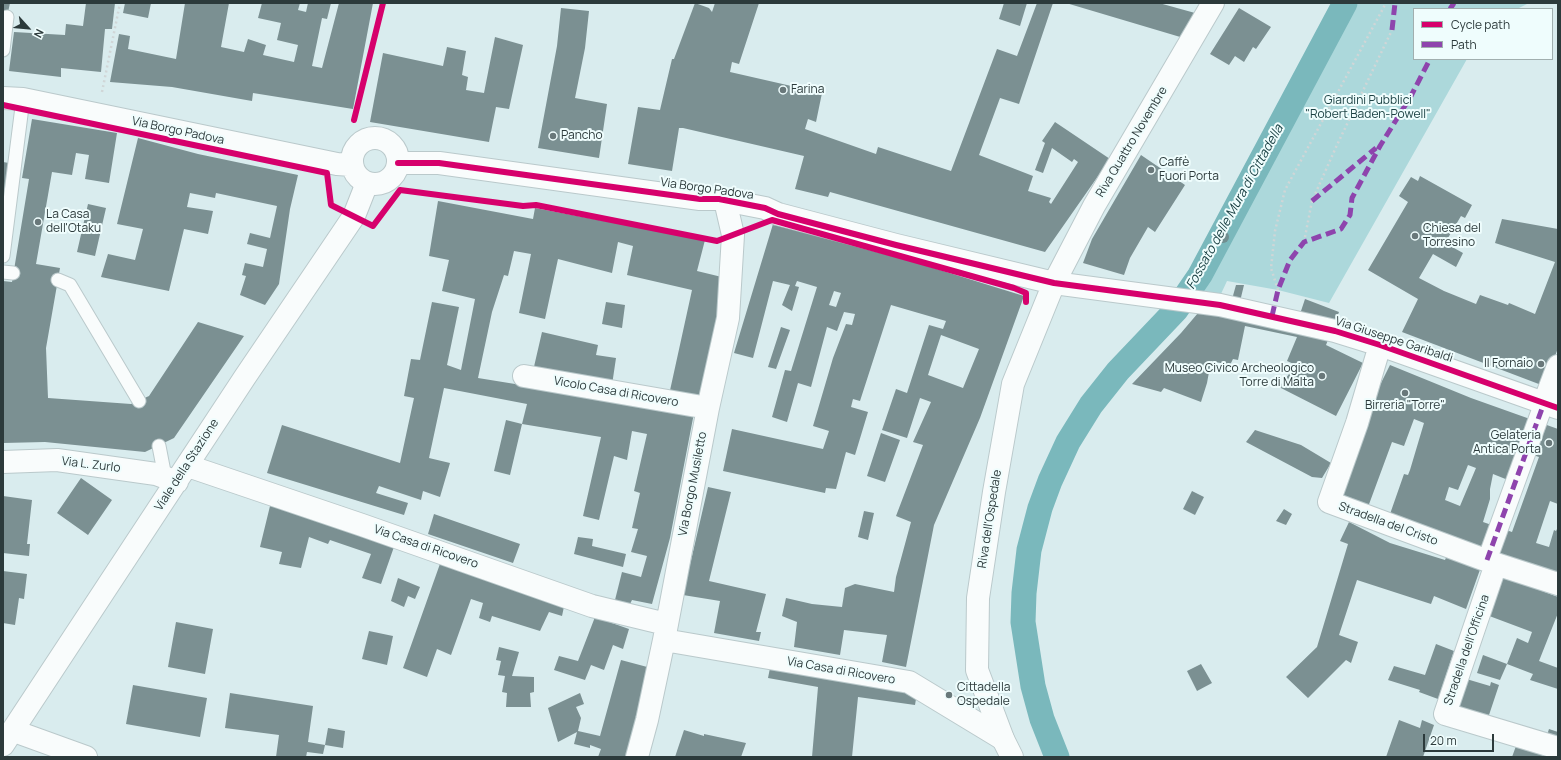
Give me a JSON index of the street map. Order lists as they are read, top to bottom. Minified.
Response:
{"streets":{"street":["Via Borgo Padova","Riva Quattro Novembre","Via Giuseppe Garibaldi","Vicolo Casa di Ricovero","Via L. Zurlo","Viale della Stazione","Via Borgo Musiletto","Riva dell'Ospedale","Stradella del Cristo","Via Casa di Ricovero","Stradella dell'Officina"]},"crossings":[["Via Borgo Padova","Riva Quattro Novembre"],["Via Borgo Padova","Via Giuseppe Garibaldi"],["Via Borgo Padova","Viale della Stazione"],["Via Borgo Padova","Via Borgo Musiletto"],["Via Borgo Padova","Riva dell'Ospedale"],["Riva Quattro Novembre","Riva dell'Ospedale"],["Via Giuseppe Garibaldi","Stradella del Cristo"],["Vicolo Casa di Ricovero","Via Borgo Musiletto"],["Via L. Zurlo","Viale della Stazione"],["Via L. Zurlo","Via Casa di Ricovero"],["Viale della Stazione","Via Casa di Ricovero"],["Via Borgo Musiletto","Via Casa di Ricovero"],["Riva dell'Ospedale","Via Casa di Ricovero"],["Stradella del Cristo","Stradella dell'Officina"]],"water":["Fossato delle Mura di Cittadella"],"parks":["Giardini Pubblici \"Robert Baden-Powell\""],"places":["Farina","Pancho","Caffè Fuori Porta","La Casa dell'Otaku","Chiesa del Torresino","Il Fornaio","Museo Civico Archeologico Torre di Malta","Birreria \"Torre\"","Gelateria Antica Porta","Cittadella Ospedale"],"legend":["Cycle path","Path"],"scale_bar":"20 m","north":"bottom right"}
